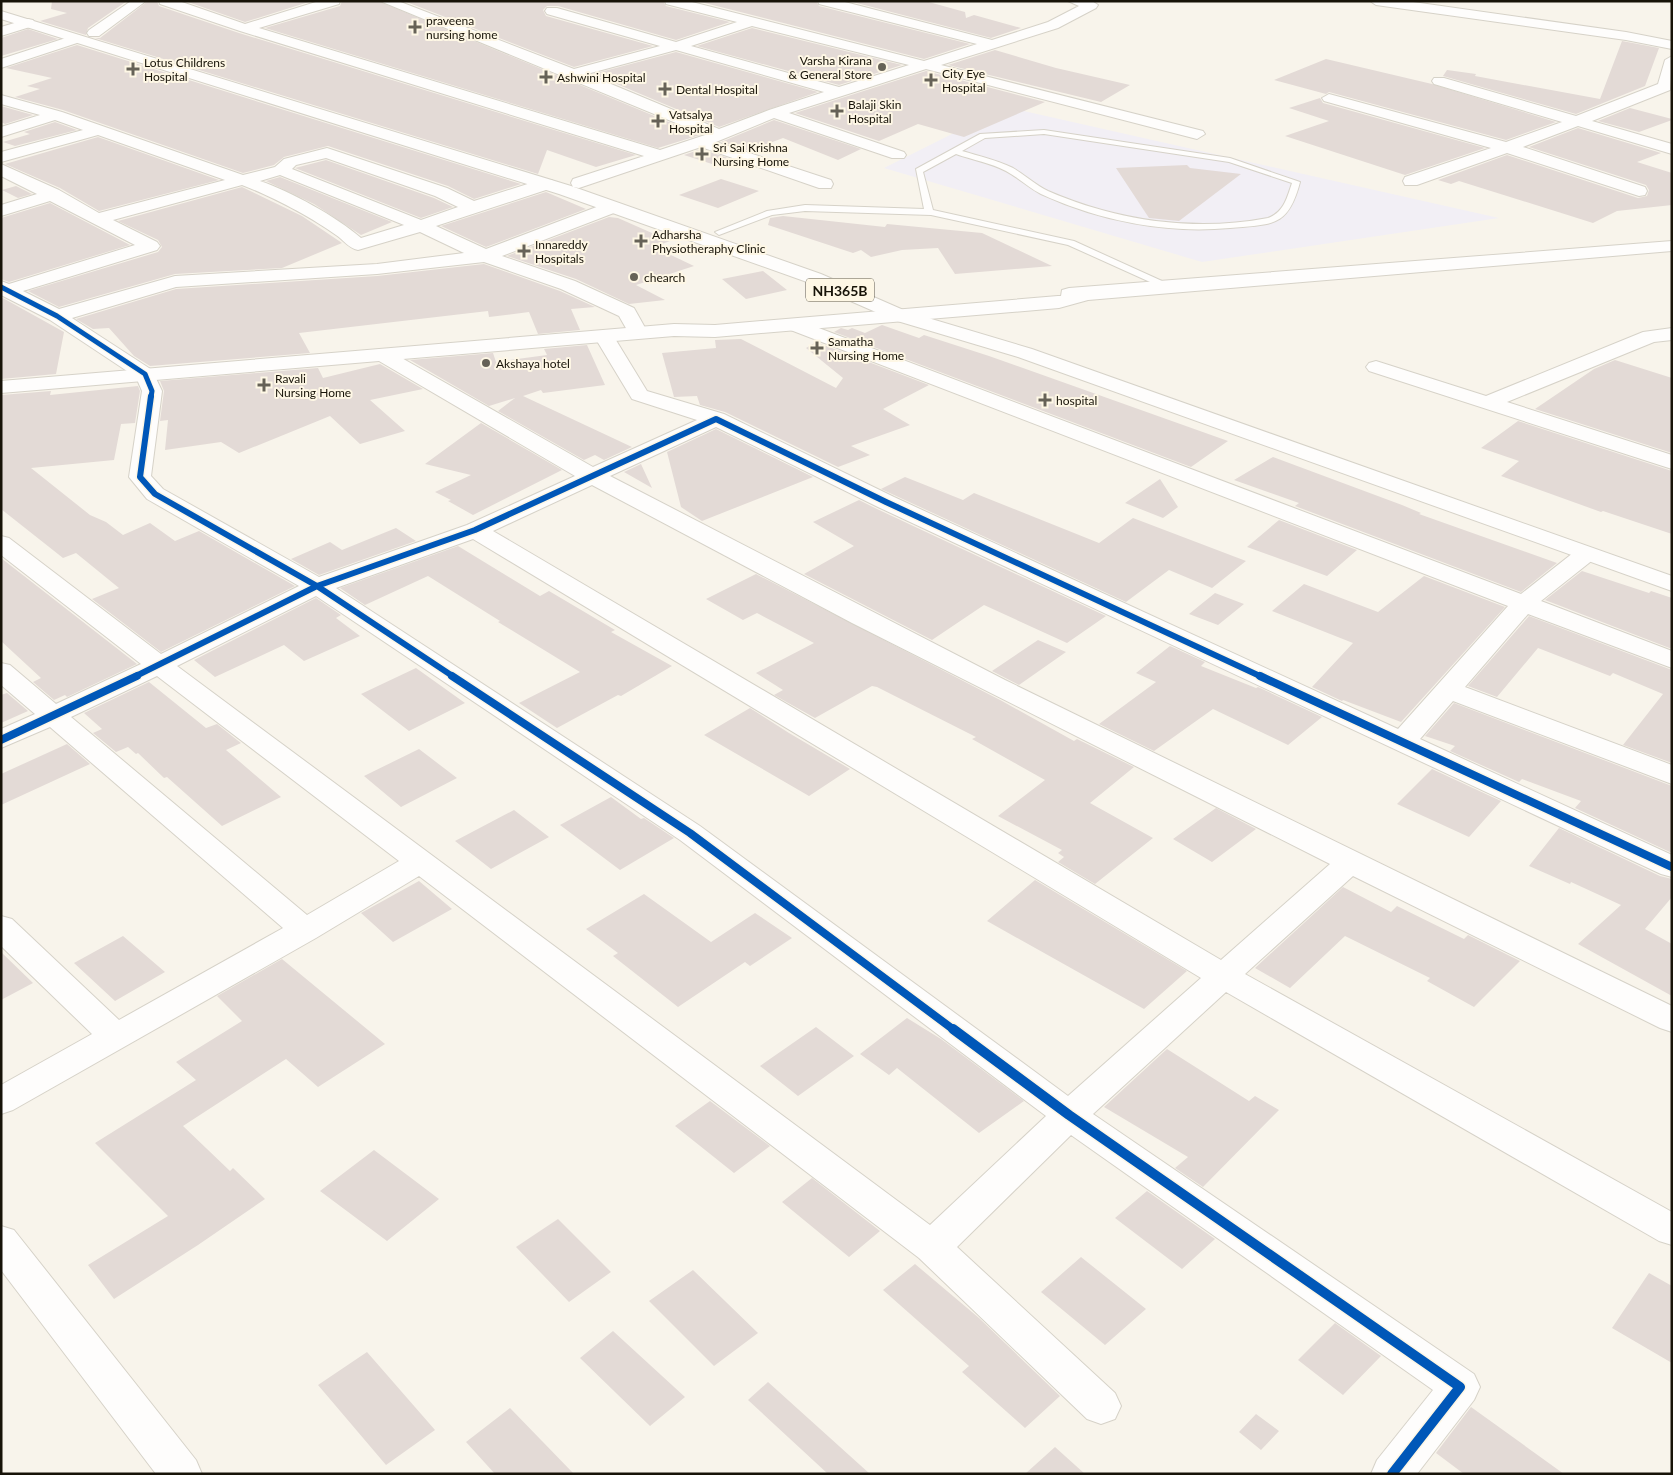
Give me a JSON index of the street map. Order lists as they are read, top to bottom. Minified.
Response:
{"streets":{"main road":["NH365B"]},"places":{"health":["praveena nursing home","Lotus Childrens Hospital","Ashwini Hospital","City Eye Hospital","Dental Hospital","Balaji Skin Hospital","Vatsalya Hospital","Sri Sai Krishna Nursing Home","Adharsha Physiotheraphy Clinic","Innareddy Hospitals","Samatha Nursing Home","Ravali Nursing Home","hospital"],"other":["Varsha Kirana & General Store","chearch","Akshaya hotel"]}}
